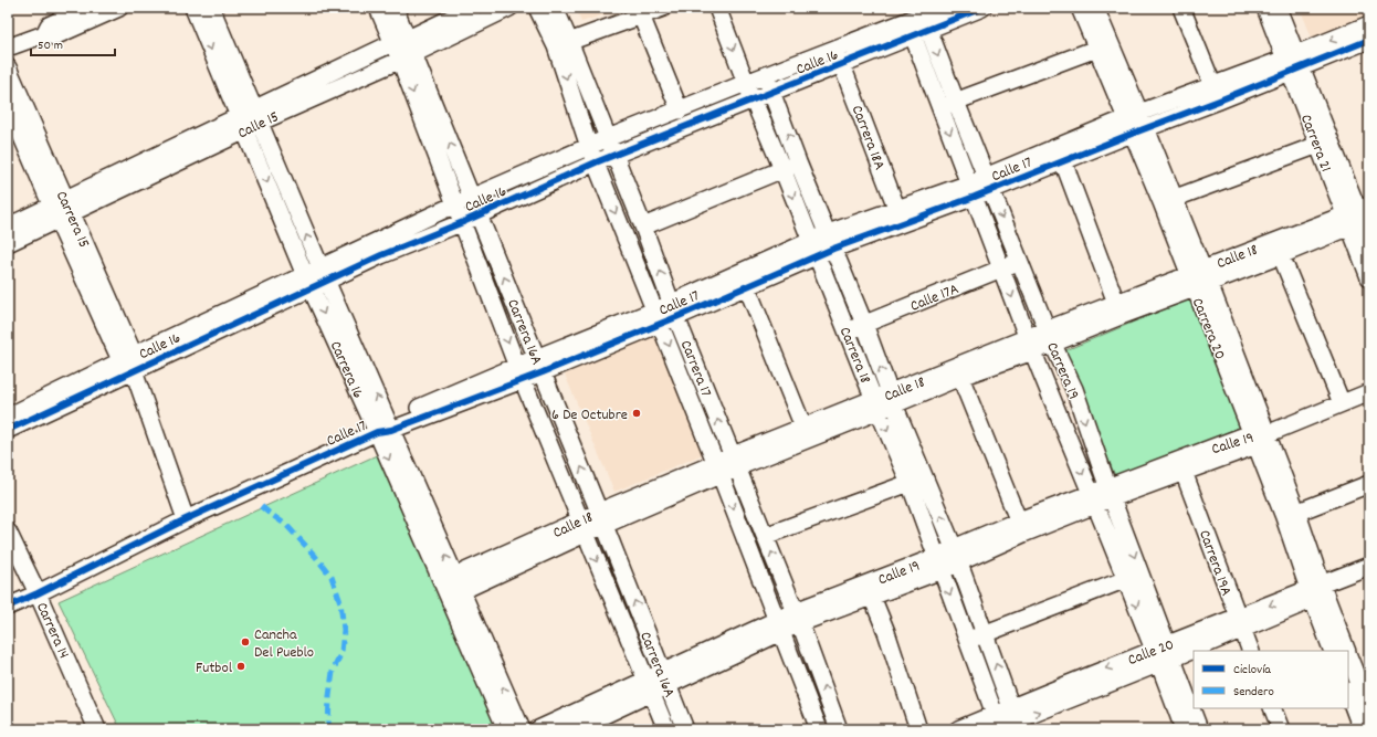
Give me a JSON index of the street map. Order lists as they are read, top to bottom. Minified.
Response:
{"streets":{"street":["Calle 16","Calle 15","Carrera 18A","Carrera 21","Calle 17","Carrera 15","Calle 18","Calle 17A","Carrera 20","Carrera 16A","Carrera 18","Carrera 17","Carrera 16","Carrera 19","Calle 19","Carrera 19A","Carrera 14","Calle 20"]},"crossings":[["Calle 16","Carrera 18A"],["Calle 16","Carrera 15"],["Calle 16","Carrera 16A"],["Calle 16","Carrera 18"],["Calle 16","Carrera 17"],["Calle 16","Carrera 16"],["Calle 16","Carrera 19"],["Calle 15","Carrera 15"],["Calle 15","Carrera 16A"],["Calle 15","Carrera 16"],["Carrera 18A","Calle 17"],["Carrera 21","Calle 17"],["Carrera 21","Calle 18"],["Calle 17","Carrera 20"],["Calle 17","Carrera 16A"],["Calle 17","Carrera 18"],["Calle 17","Carrera 17"],["Calle 17","Carrera 16"],["Calle 17","Carrera 19"],["Calle 17","Carrera 14"],["Calle 18","Carrera 20"],["Calle 18","Carrera 16A"],["Calle 18","Carrera 18"],["Calle 18","Carrera 17"],["Calle 18","Carrera 16"],["Calle 18","Carrera 19"],["Calle 17A","Carrera 18"],["Calle 17A","Carrera 19"],["Carrera 20","Calle 19"],["Carrera 20","Calle 20"],["Carrera 16A","Calle 19"],["Carrera 18","Calle 19"],["Carrera 18","Calle 20"],["Carrera 17","Calle 19"],["Carrera 19","Calle 19"],["Carrera 19","Calle 20"],["Calle 19","Carrera 19A"],["Carrera 19A","Calle 20"]],"places":["6 De Octubre","Cancha Del Pueblo","Futbol"],"legend":["Ciclovía","Sendero"],"scale_bar":"50 m"}
